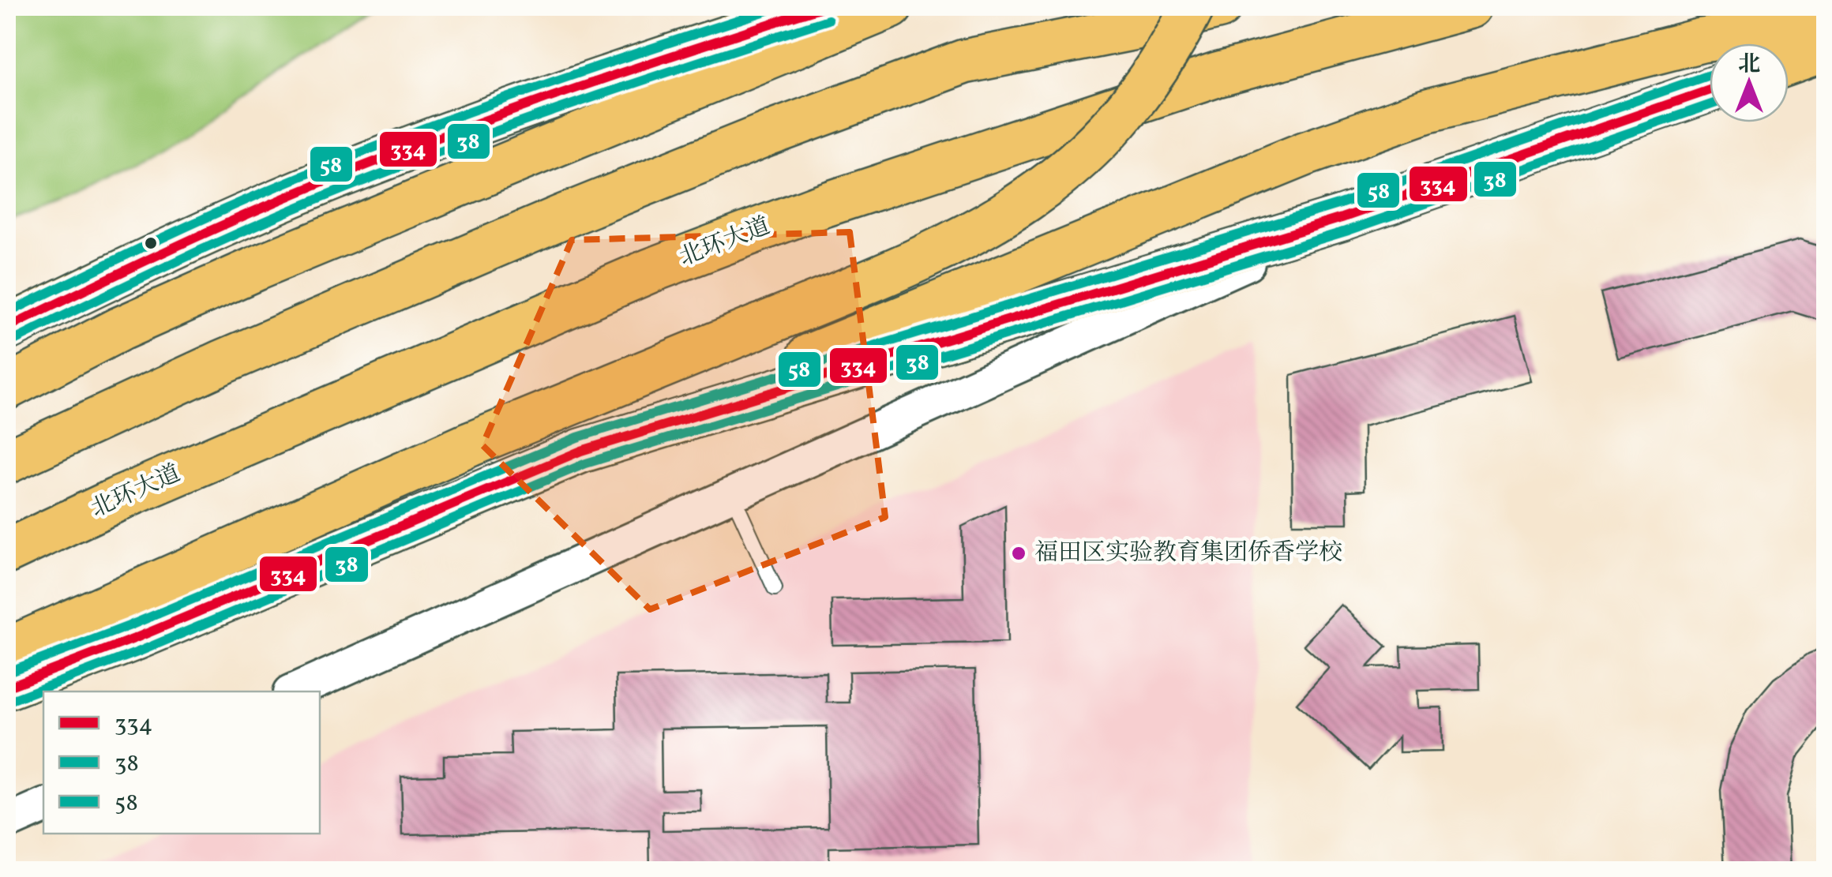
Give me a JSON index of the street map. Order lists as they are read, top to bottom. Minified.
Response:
{"streets":{"main road":["北环大道"]},"places":["福田区实验教育集团侨香学校"],"lines":["transit line 334","transit line 58","transit line 38"],"legend":["334","38","58"],"north":"top"}
